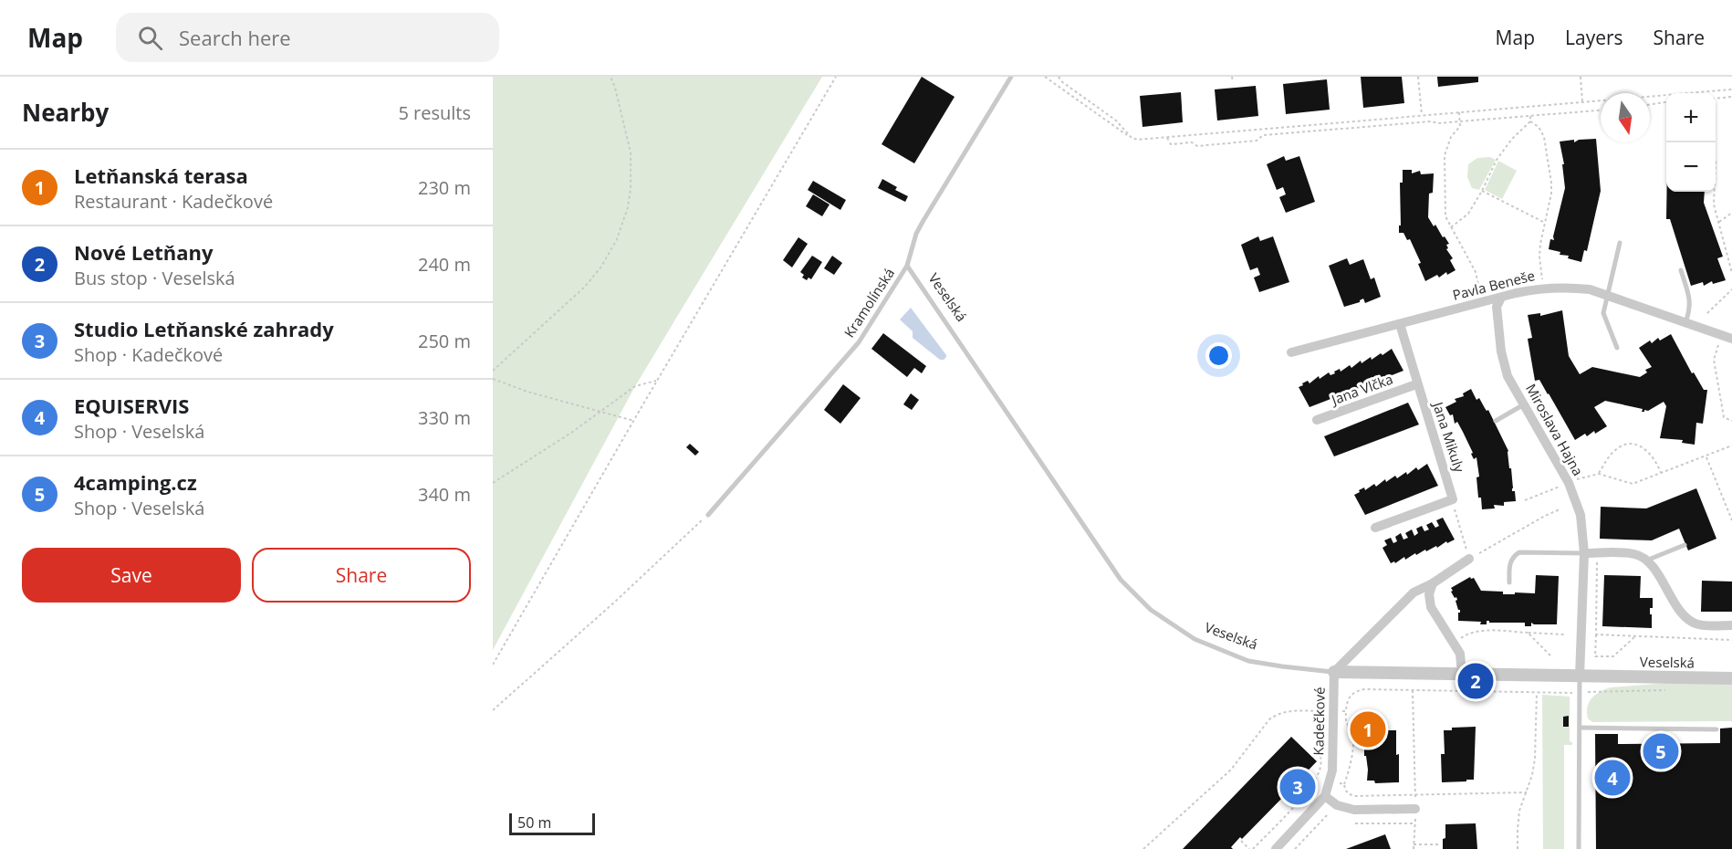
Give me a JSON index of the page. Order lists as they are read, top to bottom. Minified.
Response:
{"streets":{"street":["Pavla Beneše","Veselská","Jana Vlčka","Miroslava Hajna","Jana Mikuly","Kadečkové"],"lane":["Kramolínská"]},"crossings":[["Pavla Beneše","Miroslava Hajna"],["Pavla Beneše","Jana Mikuly"],["Veselská","Kramolínská"],["Veselská","Miroslava Hajna"],["Veselská","Kadečkové"],["Jana Vlčka","Jana Mikuly"]],"scale_bar":"50 m","north":"bottom","page":{"header":"Map","search":"Search here","nav":["Map","Layers","Share"],"heading":["Nearby","5 results"],"map_buttons":["+","−"],"list":[{"mark":"1","name":"Letňanská terasa","note":"Restaurant · Kadečkové","value":"230 m"},{"mark":"2","name":"Nové Letňany","note":"Bus stop · Veselská","value":"240 m"},{"mark":"3","name":"Studio Letňanské zahrady","note":"Shop · Kadečkové","value":"250 m"},{"mark":"4","name":"EQUISERVIS","note":"Shop · Veselská","value":"330 m"},{"mark":"5","name":"4camping.cz","note":"Shop · Veselská","value":"340 m"}],"buttons":["Save","Share"],"pins":["2","1","5","4","3"],"scale":"50 m"}}
